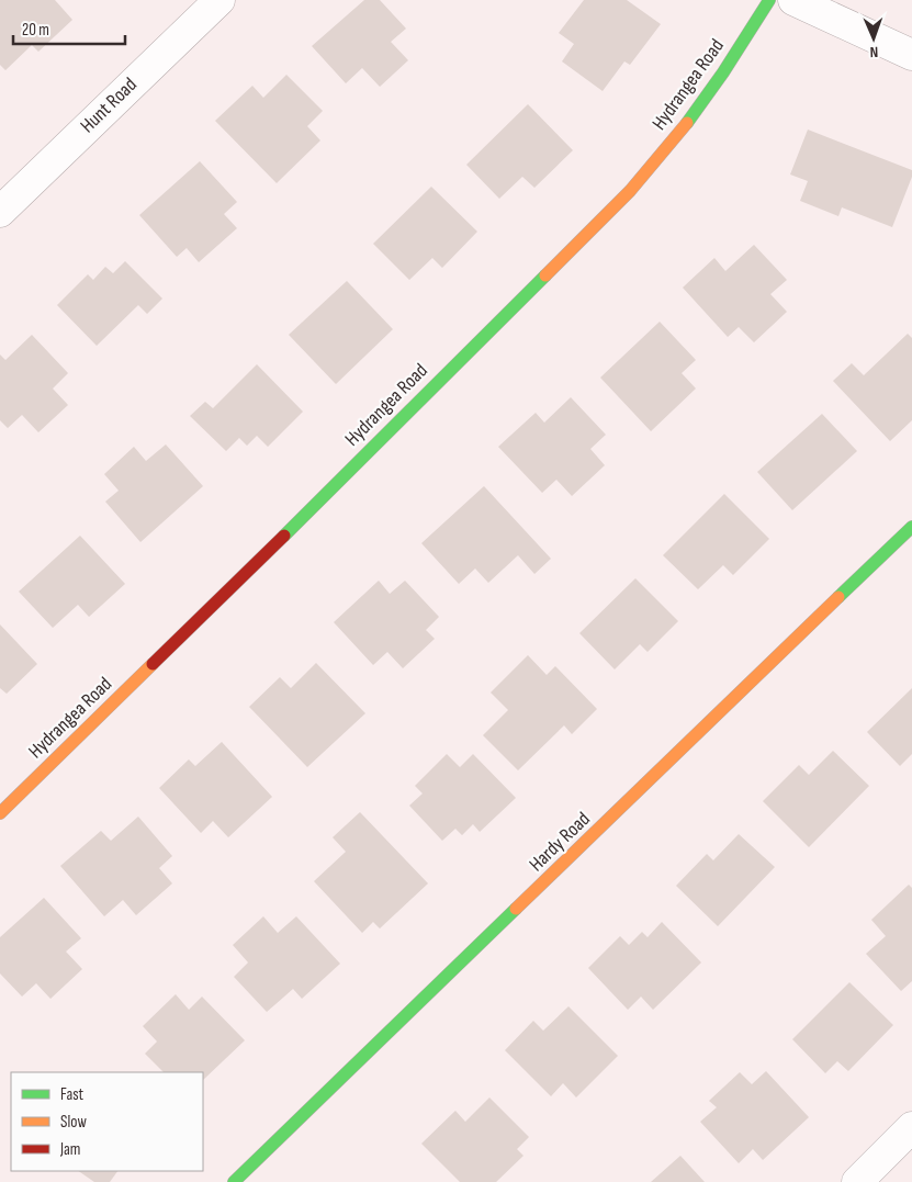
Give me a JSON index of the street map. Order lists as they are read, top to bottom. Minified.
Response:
{"streets":{"street":["Hydrangea Road","Hunt Road","Hardy Road"]},"legend":["Fast","Slow","Jam"],"scale_bar":"20 m","north":"bottom"}
